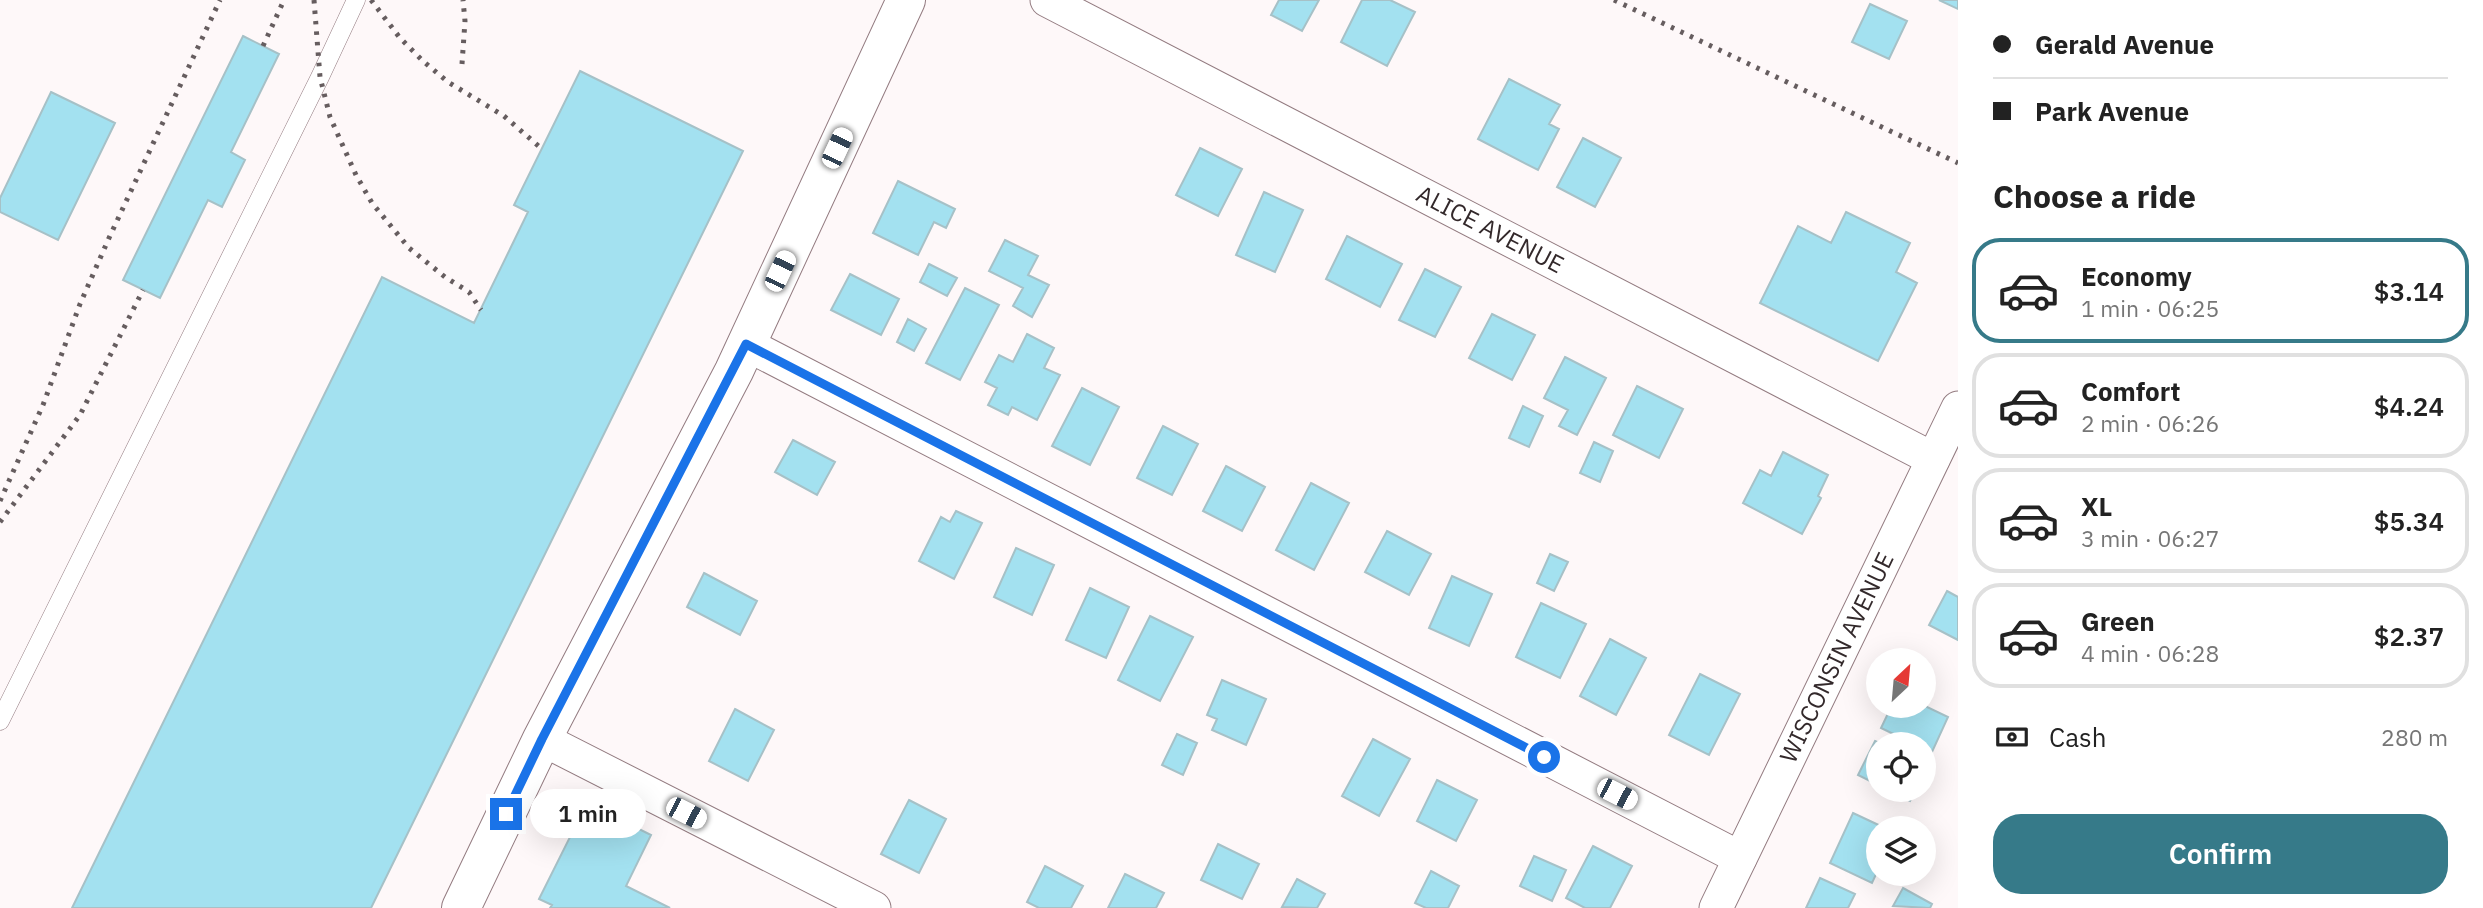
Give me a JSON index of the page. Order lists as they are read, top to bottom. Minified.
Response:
{"streets":{"street":["ALICE AVENUE","WISCONSIN AVENUE"]},"crossings":[["ALICE AVENUE","WISCONSIN AVENUE"]],"north":"top right","page":{"banner":["Gerald Avenue","Park Avenue"],"heading":"Choose a ride","list":[{"name":"Economy","note":"1 min · 06:25","value":"$3.14"},{"name":"Comfort","note":"2 min · 06:26","value":"$4.24"},{"name":"XL","note":"3 min · 06:27","value":"$5.34"},{"name":"Green","note":"4 min · 06:28","value":"$2.37"}],"pay":["Cash","280 m"],"bubble":"1 min","buttons":"Confirm"}}
